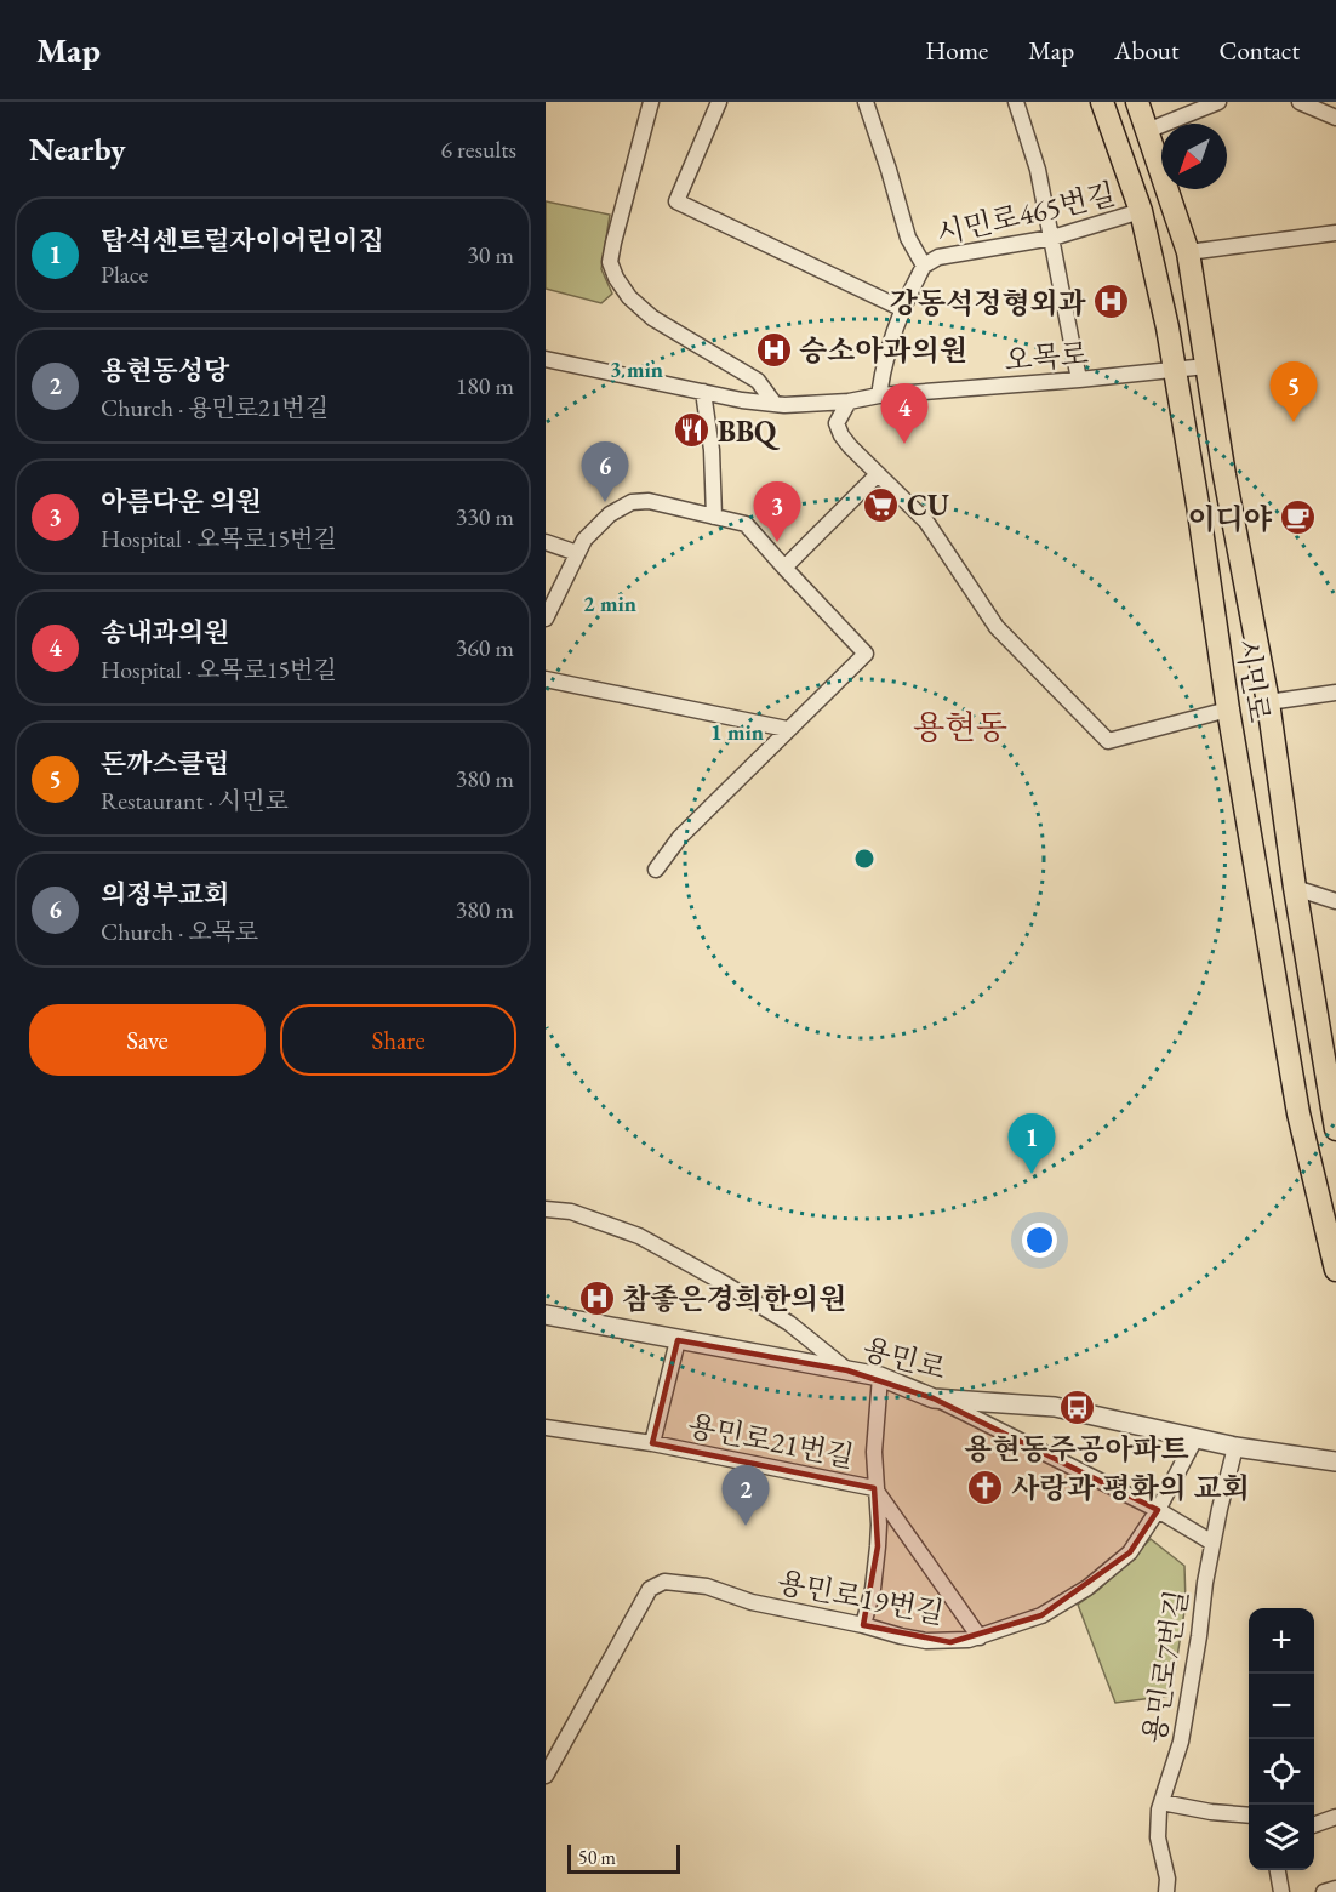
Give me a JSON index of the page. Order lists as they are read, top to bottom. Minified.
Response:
{"streets":{"main road":["시민로"],"street":["시민로465번길","오목로","용민로","용민로21번길","용민로19번길","용민로7번길"]},"crossings":[["시민로465번길","시민로"],["오목로","시민로"],["용민로","용민로21번길"],["용민로","용민로19번길"],["용민로","용민로7번길"]],"districts":["용현동"],"places":{"hospital":["강동석정형외과","승소아과의원","참좋은경희한의원"],"restaurant":["BBQ"],"supermarket":["CU"],"cafe":["이디야"],"bus stop":["용현동주공아파트"],"church":["사랑과 평화의 교회"]},"scale_bar":"50 m","north":"bottom left","page":{"header":"Map","nav":["Home","Map","About","Contact"],"heading":["Nearby","6 results"],"list":[{"mark":"1","name":"탑석센트럴자이어린이집","note":"Place","value":"30 m"},{"mark":"2","name":"용현동성당","note":"Church · 용민로21번길","value":"180 m"},{"mark":"3","name":"아름다운 의원","note":"Hospital · 오목로15번길","value":"330 m"},{"mark":"4","name":"송내과의원","note":"Hospital · 오목로15번길","value":"360 m"},{"mark":"5","name":"돈까스클럽","note":"Restaurant · 시민로","value":"380 m"},{"mark":"6","name":"의정부교회","note":"Church · 오목로","value":"380 m"}],"pins":["5","4","6","3","1","2"],"buttons":["Save","Share"],"map_buttons":["+","−"],"scale":"50 m"},"rings":["3 min","2 min","1 min"]}
